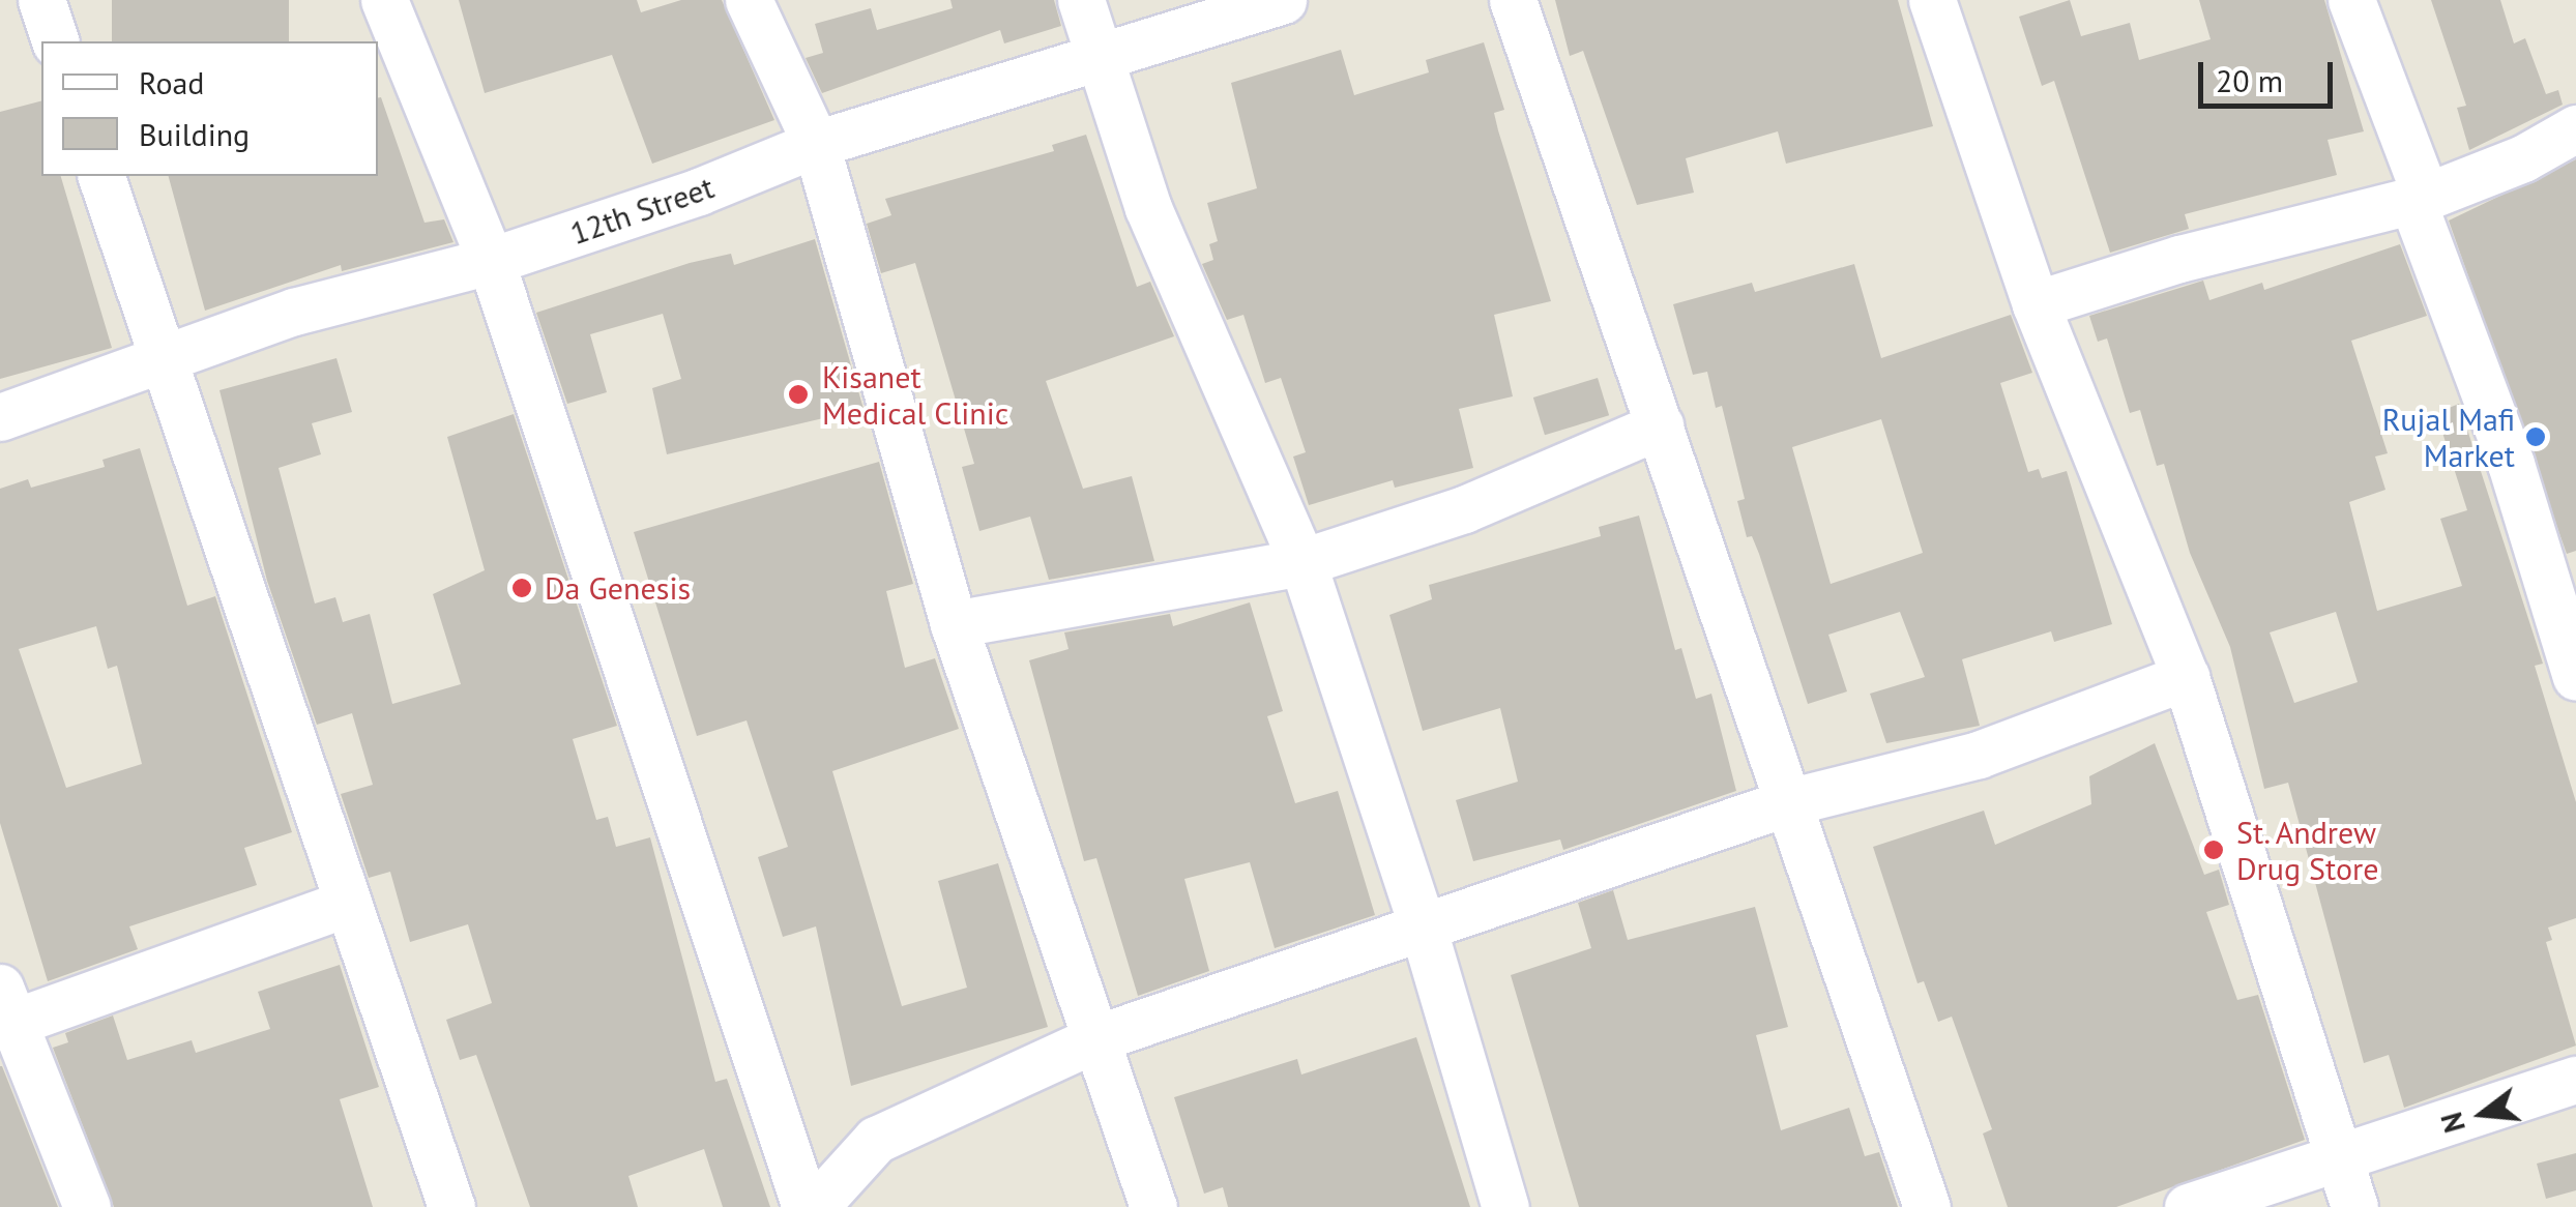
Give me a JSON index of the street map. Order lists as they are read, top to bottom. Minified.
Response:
{"streets":{"street":["12th Street"]},"places":["Kisanet Medical Clinic","Rujal Mafi Market","Da Genesis","St. Andrew Drug Store"],"legend":["Road","Building"],"scale_bar":"20 m","north":"left"}
